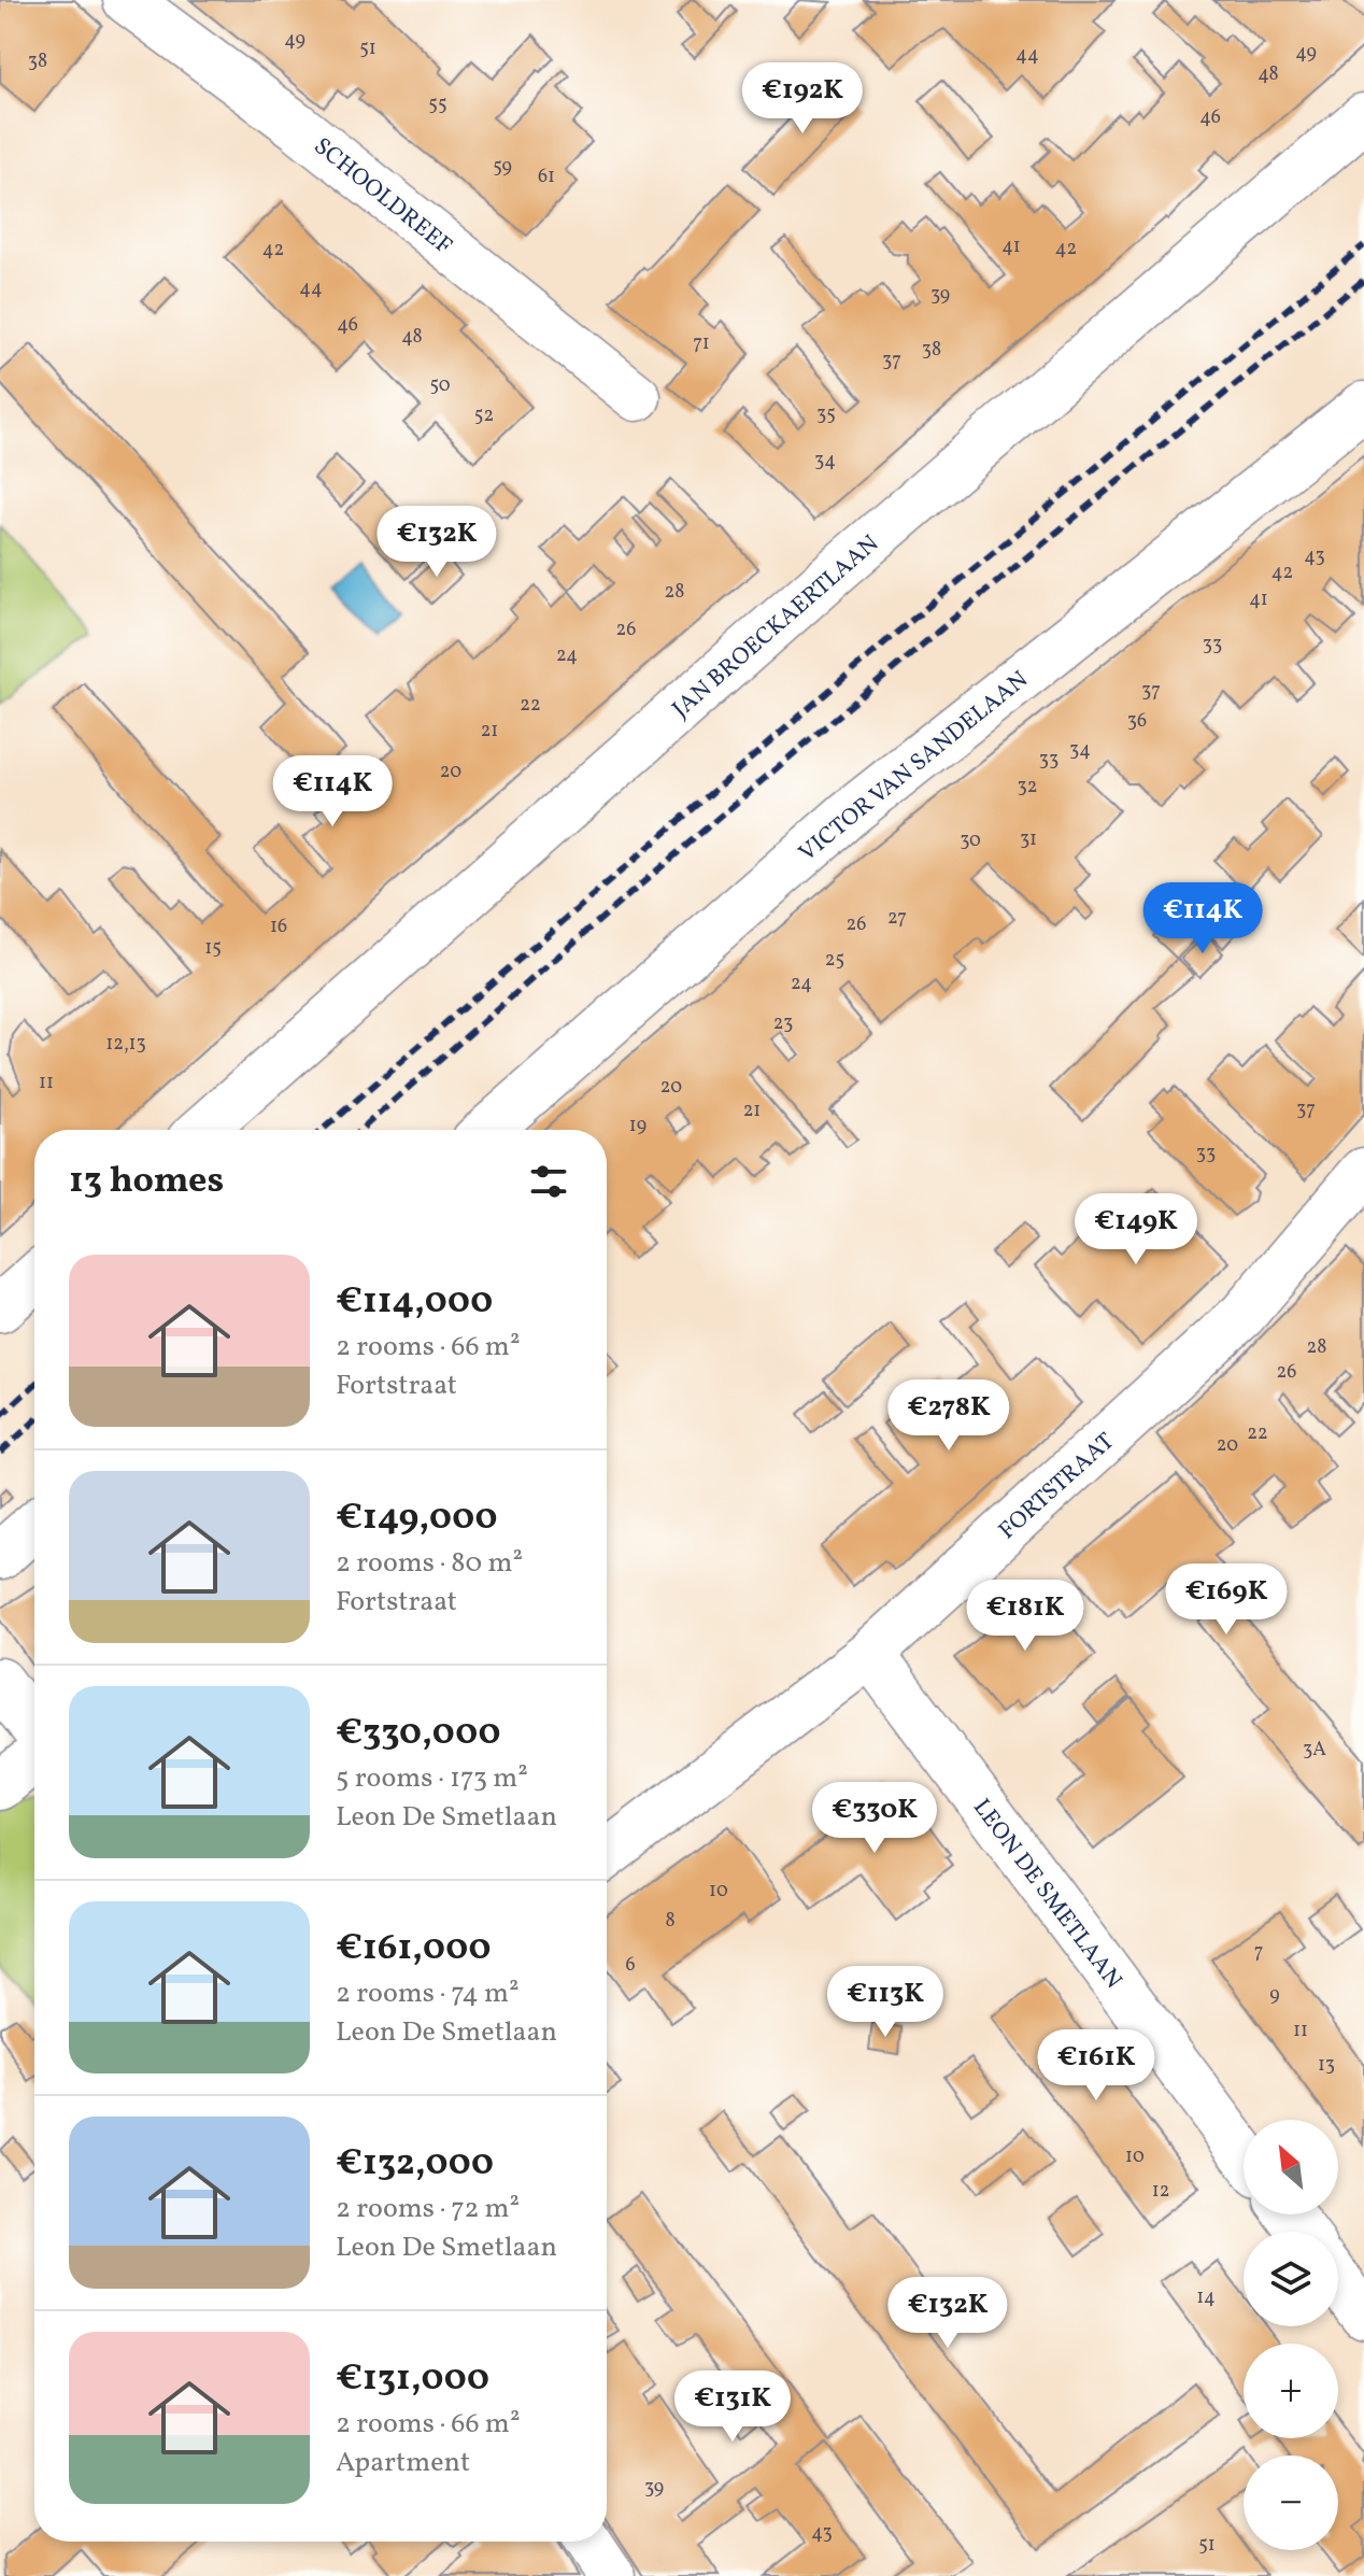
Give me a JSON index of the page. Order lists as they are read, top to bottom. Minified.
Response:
{"streets":{"street":["SCHOOLDREEF","JAN BROECKAERTLAAN","VICTOR VAN SANDELAAN","FORTSTRAAT","LEON DE SMETLAAN"]},"crossings":[["FORTSTRAAT","LEON DE SMETLAAN"]],"house_numbers":["49","51","49","44","38","48","55","46","59","61","41","42","42","44","39","46","48","71","38","37","50","35","52","34","43","42","28","41","26","33","24","37","22","36","21","34","33","20","32","31","30","27","26","16","15","25","24","23","12,13","11","20","37","21","19","33","28","26","22","20","3A","10","8","7","6","9","11","13","10","12","14","39","43","51"],"north":"top left","page":{"price":["€192K","€132K","€114K","€114K","€149K","€278K","€169K","€181K","€330K","€113K","€161K","€132K","€131K"],"heading":"13 homes","list":[{"name":"€114,000","note":"2 rooms · 66 m² · Fortstraat"},{"name":"€149,000","note":"2 rooms · 80 m² · Fortstraat"},{"name":"€330,000","note":"5 rooms · 173 m² · Leon De Smetlaan"},{"name":"€161,000","note":"2 rooms · 74 m² · Leon De Smetlaan"},{"name":"€132,000","note":"2 rooms · 72 m² · Leon De Smetlaan"},{"name":"€131,000","note":"2 rooms · 66 m² · Apartment"}],"map_buttons":["+","−"]}}
